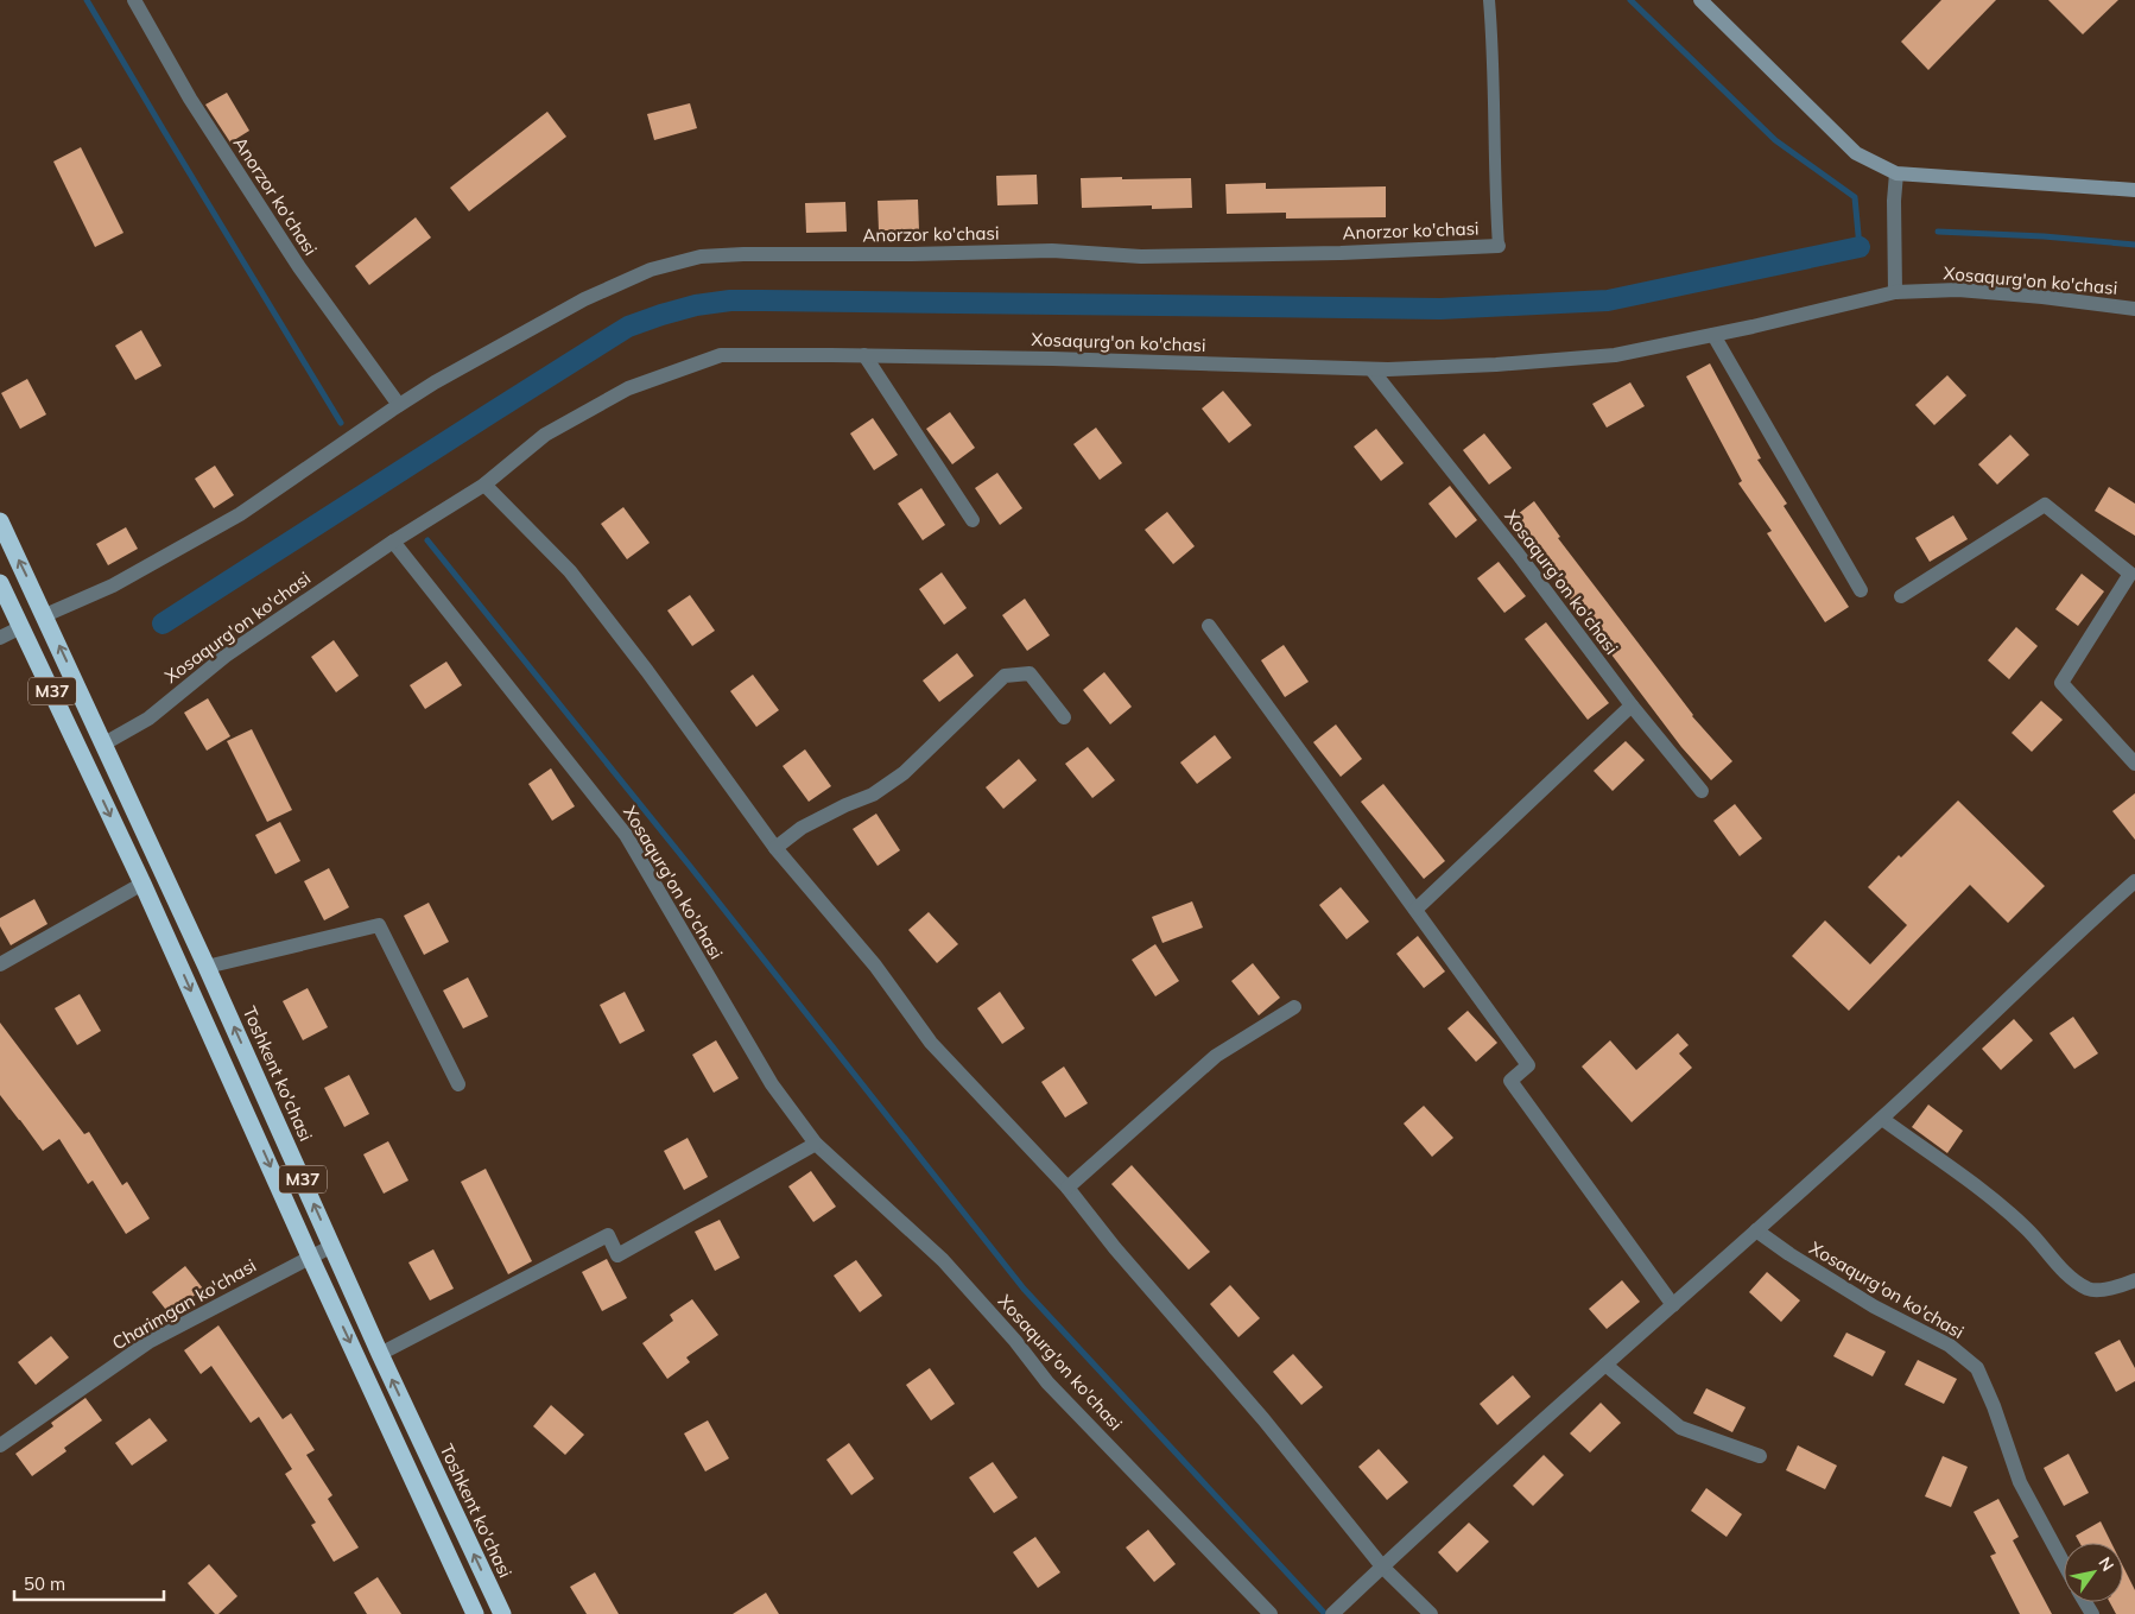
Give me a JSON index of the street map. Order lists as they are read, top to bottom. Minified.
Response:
{"streets":{"highway":["M37","Toshkent ko'chasi"],"street":["Anorzor ko'chasi","Xosaqurg'on ko'chasi","Charimgan ko'chasi"]},"crossings":[["Anorzor ko'chasi","M37"],["Xosaqurg'on ko'chasi","M37"],["Xosaqurg'on ko'chasi","Toshkent ko'chasi"],["M37","Toshkent ko'chasi"],["M37","Charimgan ko'chasi"],["Toshkent ko'chasi","Charimgan ko'chasi"]],"scale_bar":"50 m","north":"top right"}
